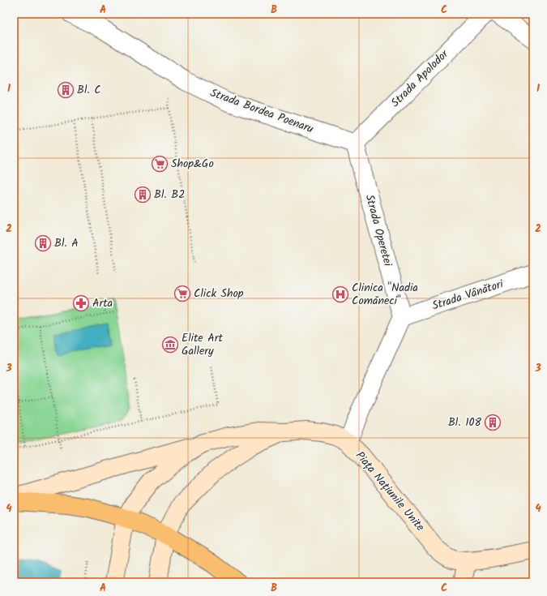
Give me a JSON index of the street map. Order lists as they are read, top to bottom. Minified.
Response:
{"streets":{"main road":["Piața Națiunile Unite"],"street":["Strada Apolodor","Strada Bordea Poenaru","Strada Operetei","Strada Vânători"]},"crossings":[["Strada Apolodor","Strada Bordea Poenaru"],["Strada Apolodor","Strada Operetei"],["Strada Bordea Poenaru","Strada Operetei"],["Strada Operetei","Strada Vânători"]],"places":{"building":["Bl. C","Bl. B2","Bl. A","Bl. 108"],"supermarket":["Shop&Go","Click Shop"],"hospital":["Clinica \"Nadia Comăneci\""],"pharmacy":["Arta"],"museum":["Elite Art Gallery"]},"grid":{"columns":["A","B","C"],"rows":["1","2","3","4"]}}
